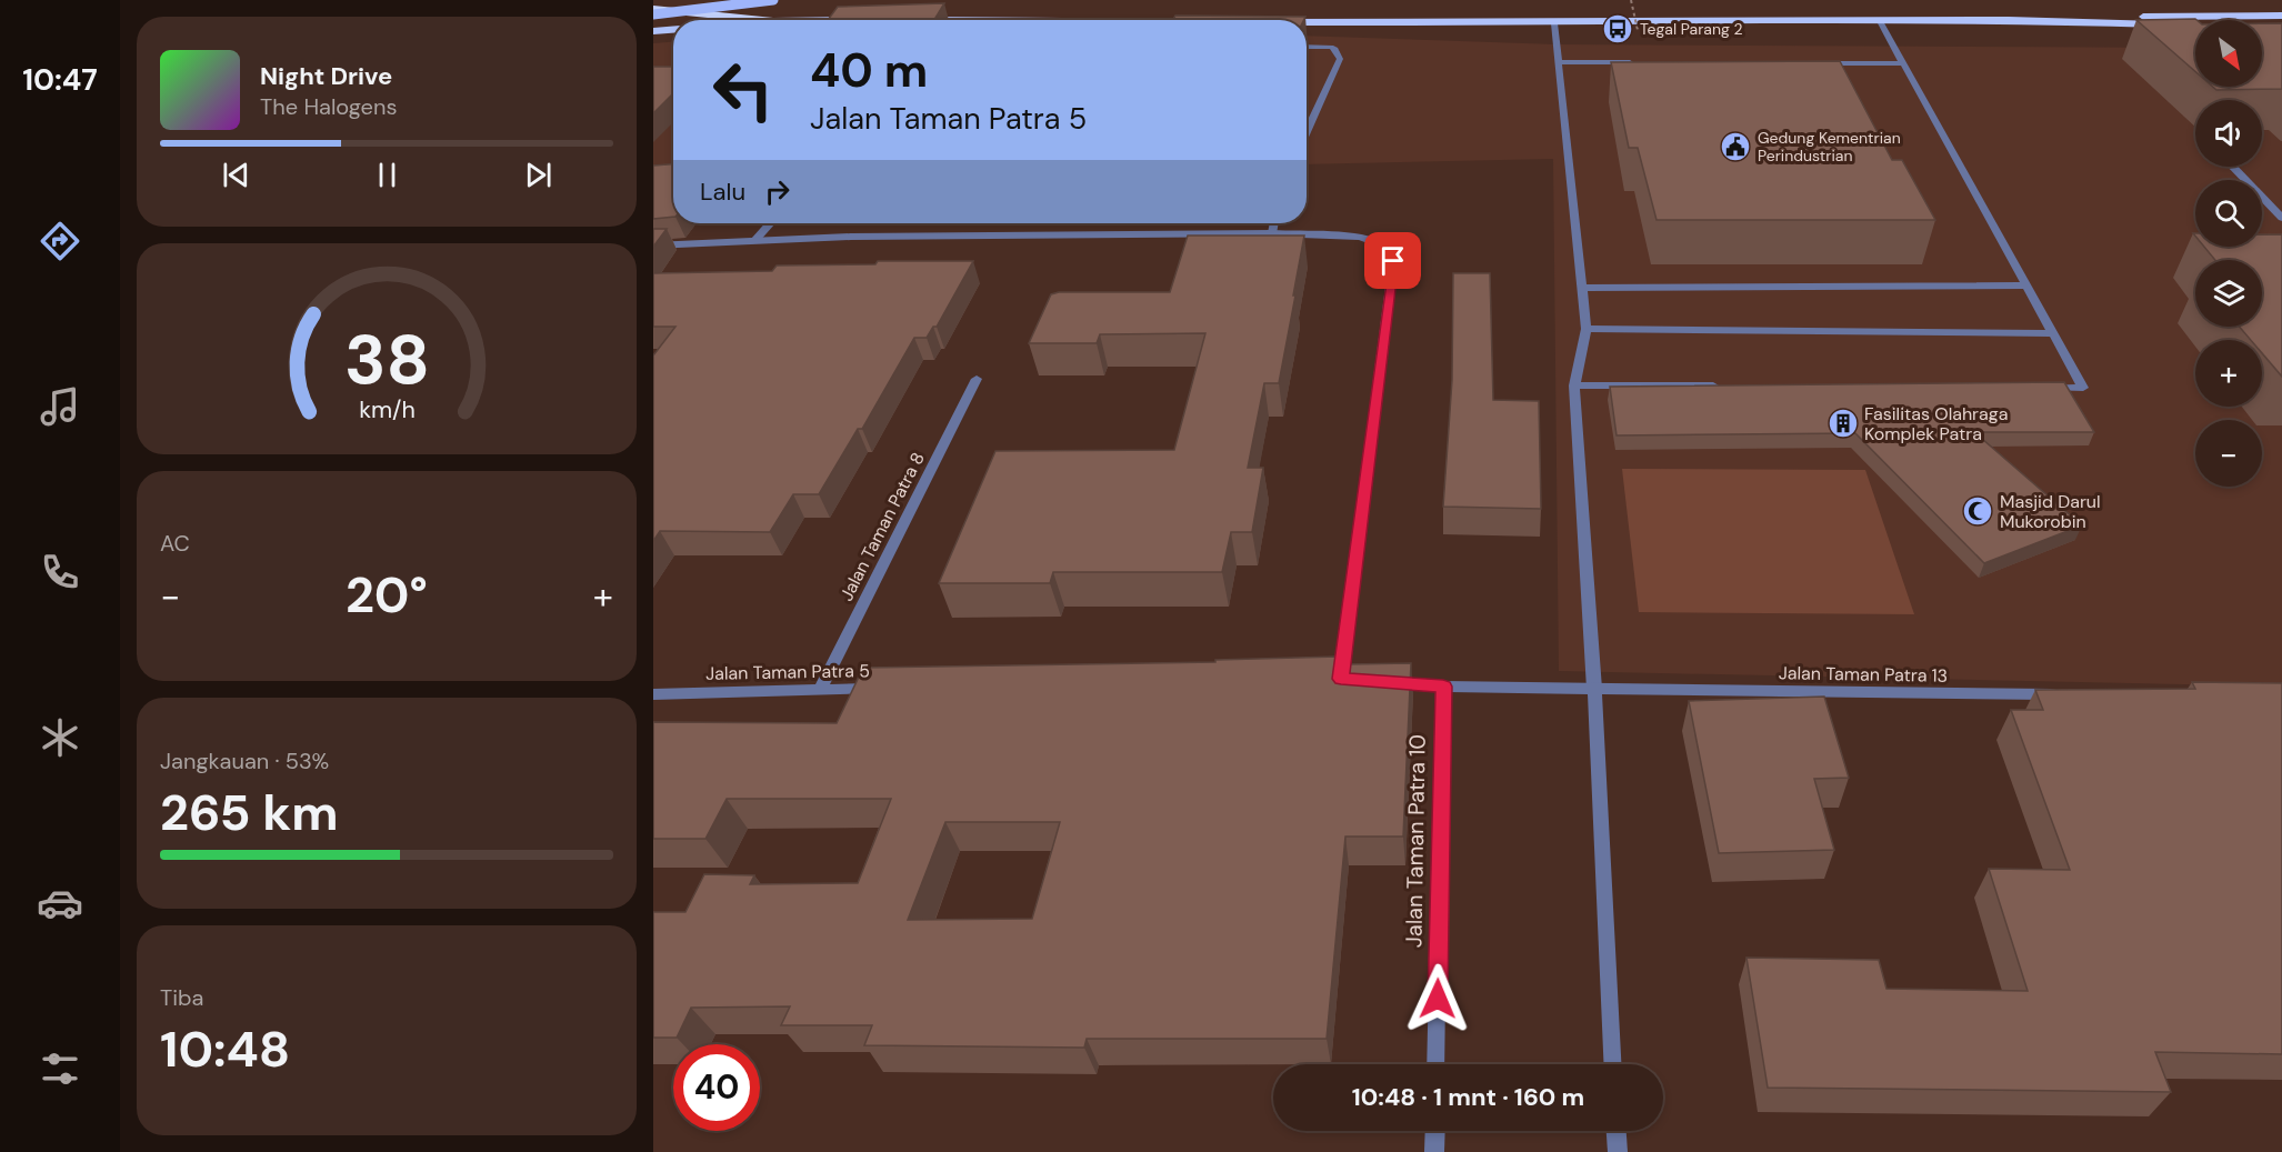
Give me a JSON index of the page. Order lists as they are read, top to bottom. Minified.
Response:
{"streets":{"street":["Jalan Taman Patra 8","Jalan Taman Patra 5","Jalan Taman Patra 13","Jalan Taman Patra 10"]},"crossings":[["Jalan Taman Patra 8","Jalan Taman Patra 5"],["Jalan Taman Patra 13","Jalan Taman Patra 10"]],"places":{"bus stop":["Tegal Parang 2"],"public building":["Gedung Kementrian Perindustrian"],"building":["Fasilitas Olahraga Komplek Patra"],"mosque":["Masjid Darul Mukorobin"]},"north":"bottom right","page":{"tabs":"10:47","map_buttons":["+","−"],"turn":["40 m","Jalan Taman Patra 5"],"song":["Night Drive","The Halogens"],"then":"Lalu","tile":["AC",["Jangkauan · 53%","265 km"],["Tiba","10:48"]],"heat":["−","20°","+"],"limit":"40","trip":"10:48 · 1 mnt · 160 m","gauge":["38","km/h"]}}
